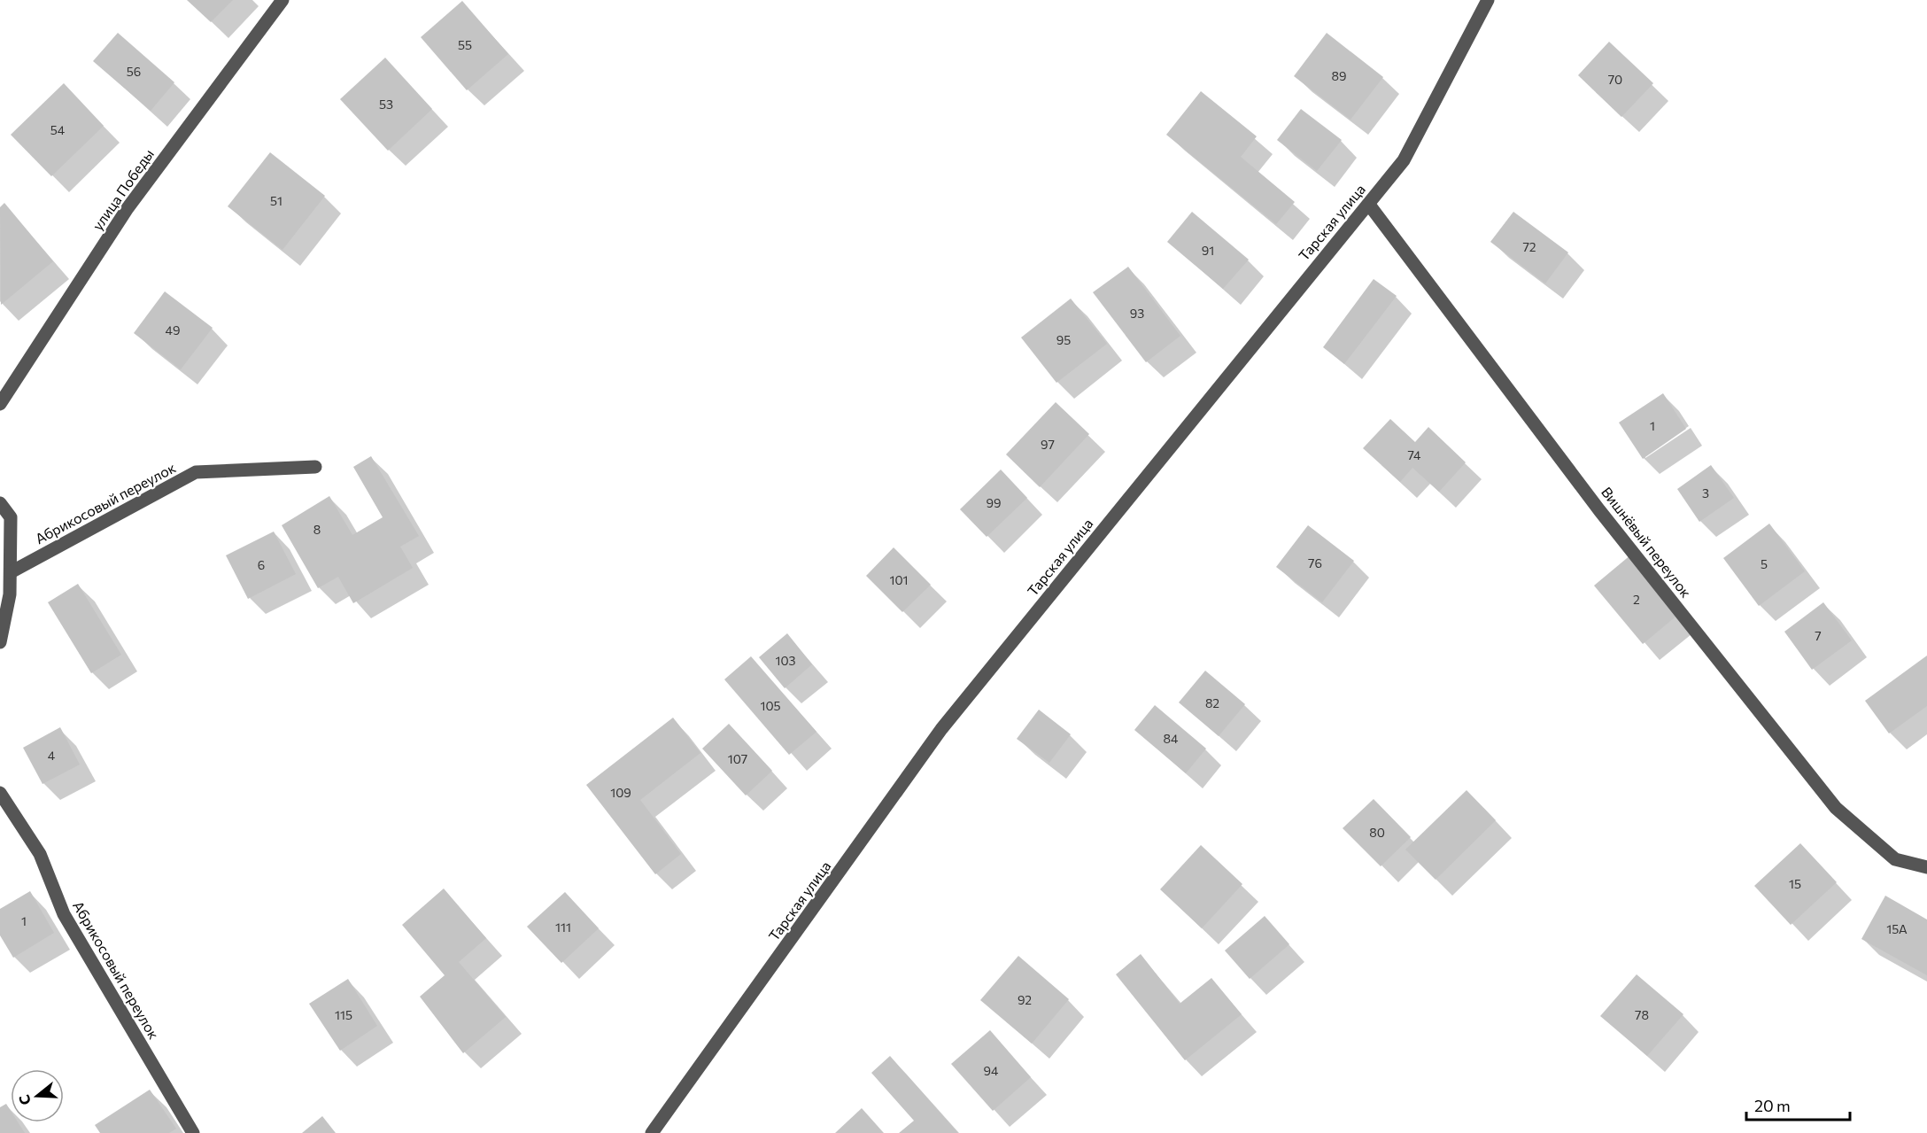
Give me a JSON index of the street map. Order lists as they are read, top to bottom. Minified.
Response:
{"streets":{"street":["улица Победы","Тарская улица","Абрикосовый переулок","Вишнёвый переулок"]},"crossings":[["Тарская улица","Вишнёвый переулок"]],"house_numbers":["55","56","89","70","53","54","51","72","91","93","49","95","1","97","74","3","99","8","76","5","6","101","2","7","103","82","105","84","4","107","109","80","15","1","111","15А","92","115","78","94"],"scale_bar":"20 m","north":"left"}
